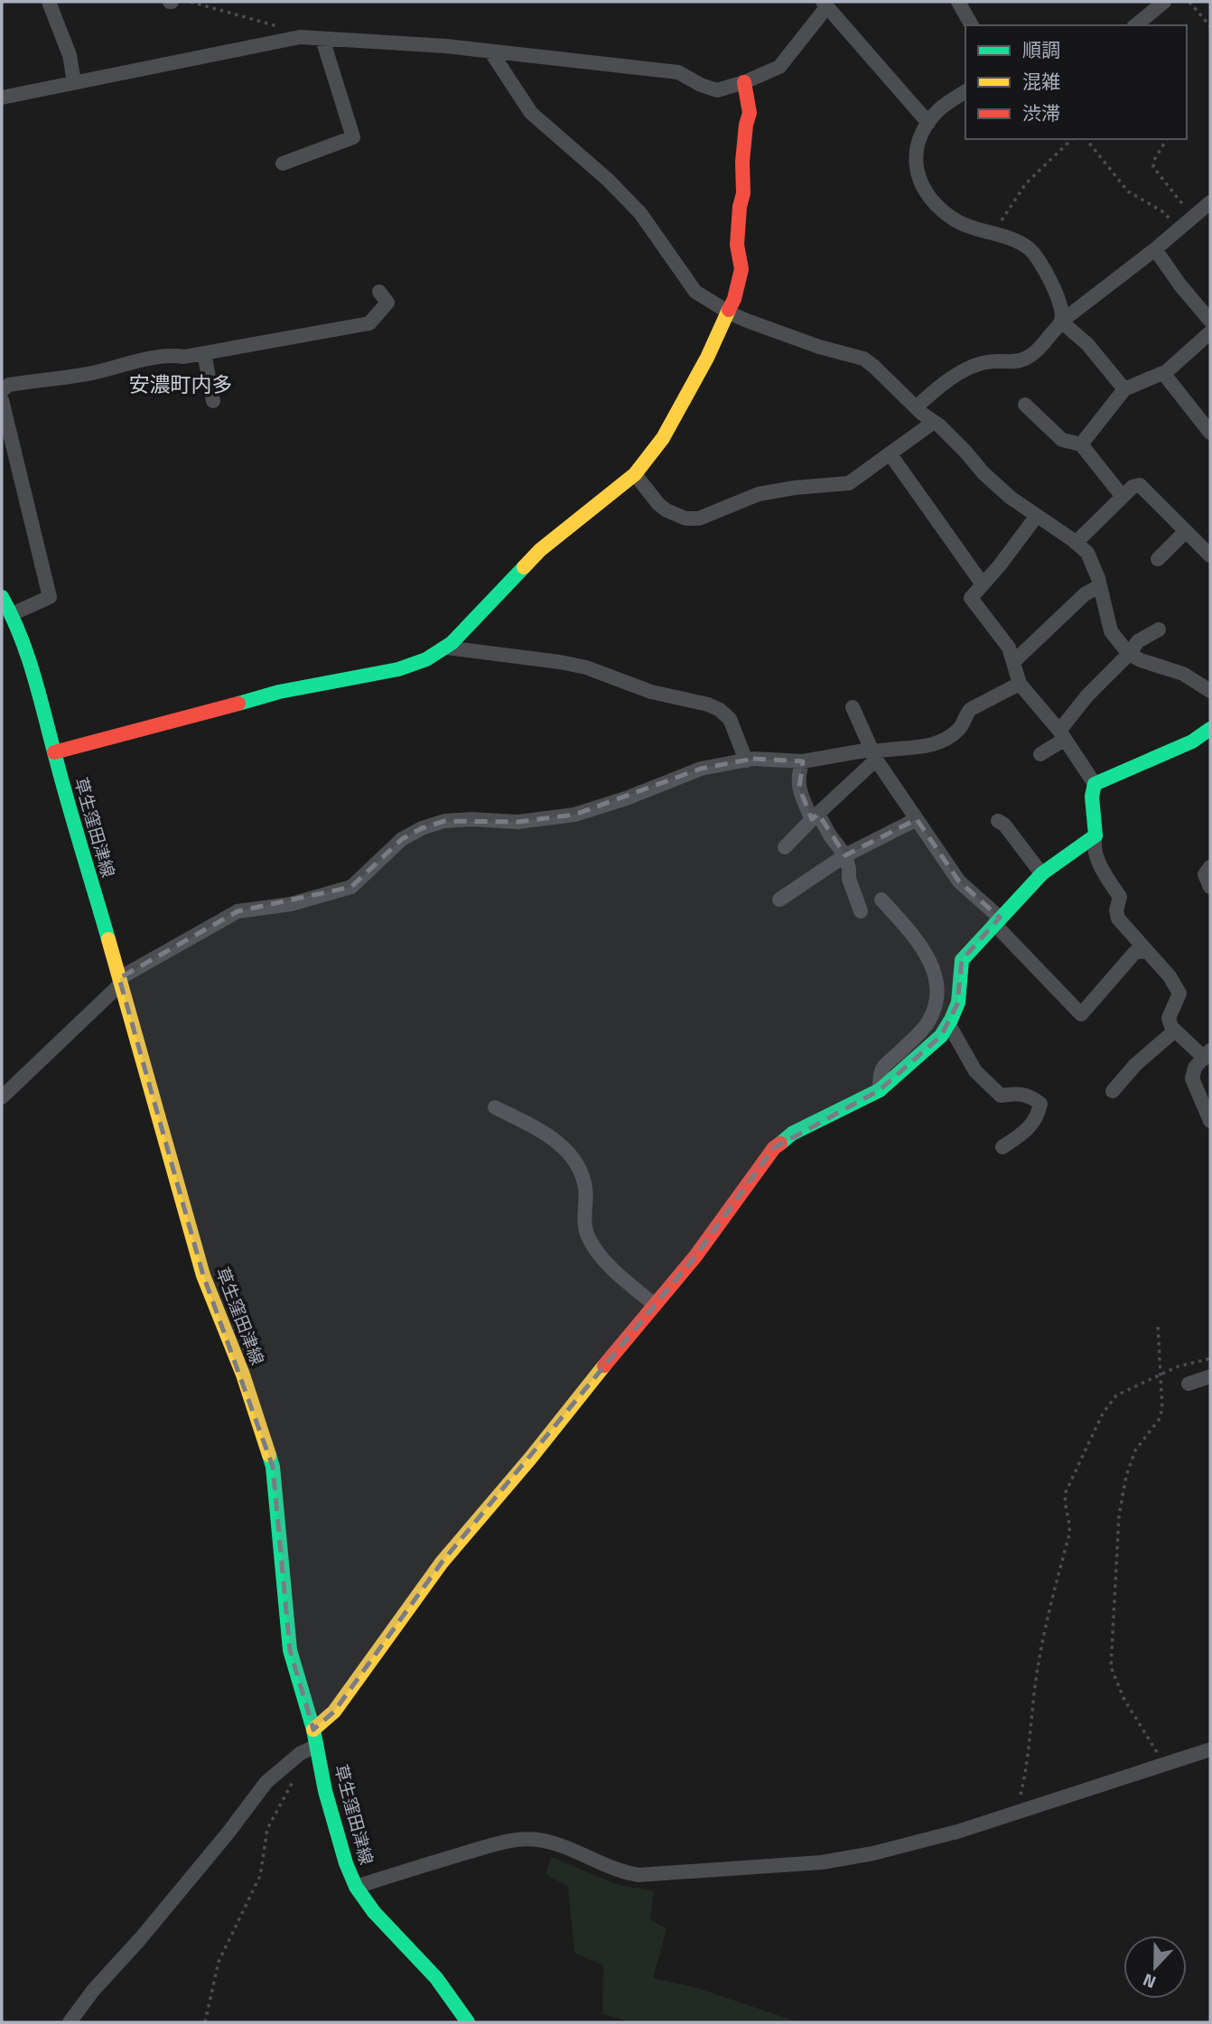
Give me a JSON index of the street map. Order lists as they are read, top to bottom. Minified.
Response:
{"streets":{"street":["草生窪田津線"]},"districts":["安濃町内多"],"legend":["順調","混雑","渋滞"],"north":"bottom"}
